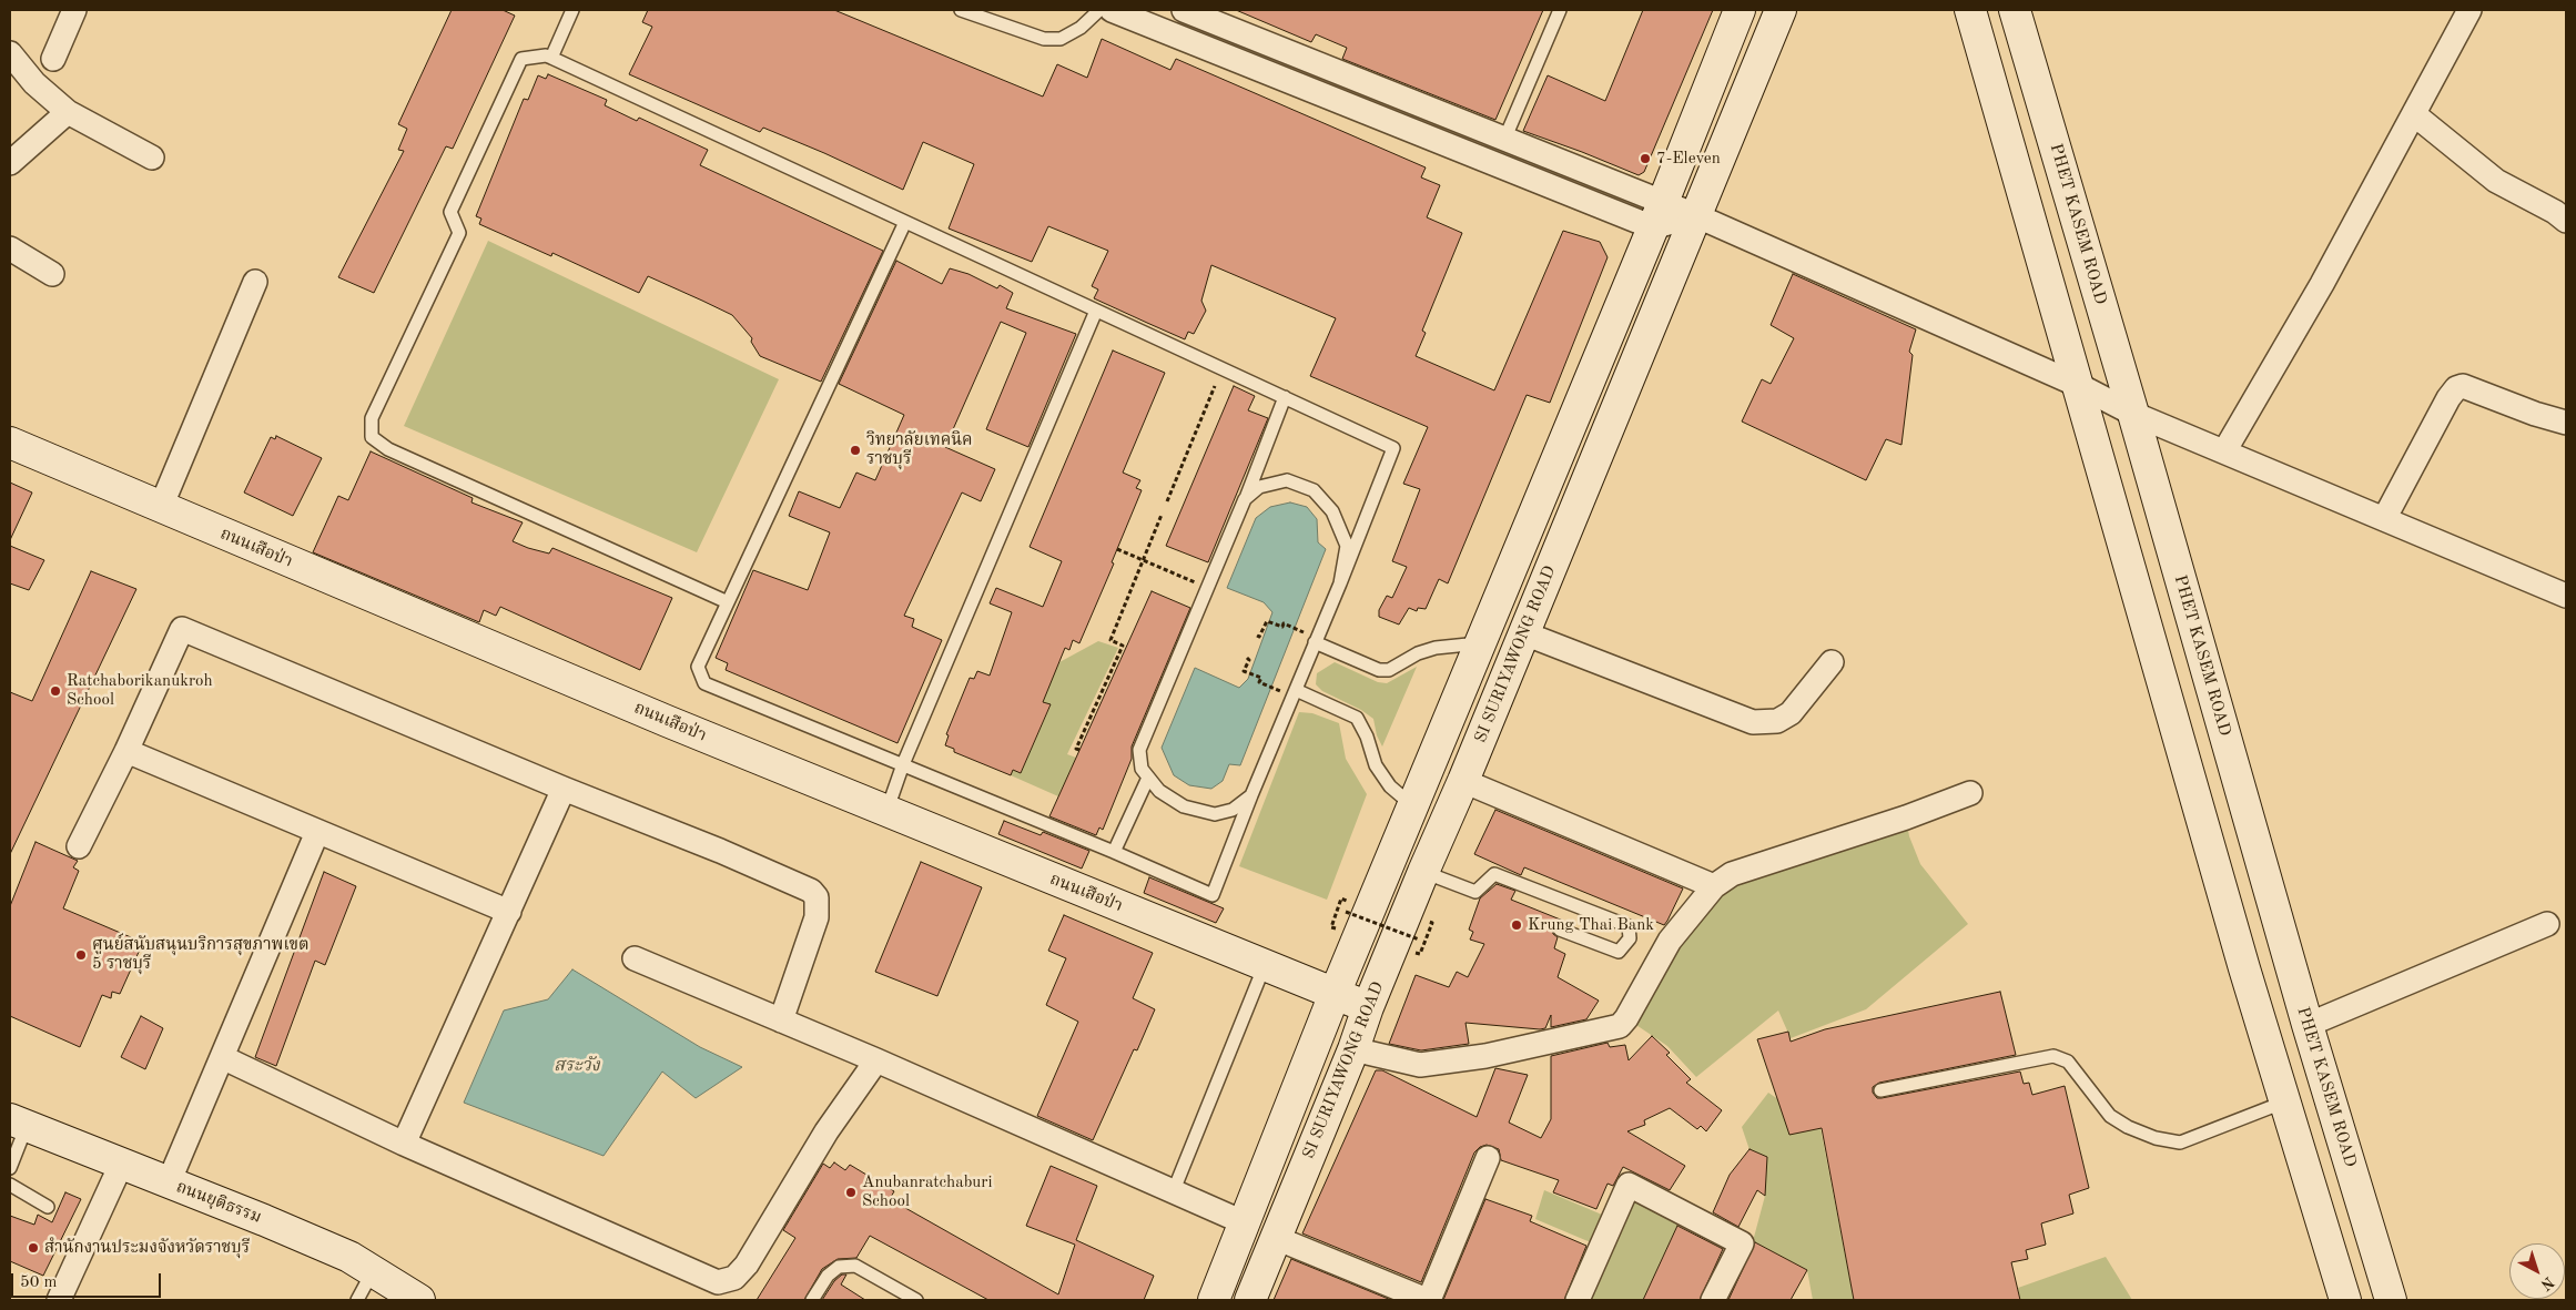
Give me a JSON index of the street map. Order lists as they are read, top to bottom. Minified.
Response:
{"streets":{"main road":["PHET KASEM ROAD","ถนนเสือป่า","SI SURIYAWONG ROAD","ถนนยุติธรรม"]},"crossings":[["ถนนเสือป่า","SI SURIYAWONG ROAD"]],"water":["สระวัง"],"places":["7-Eleven","วิทยาลัยเทคนิค ราชบุรี","Ratchaborikanukroh School","Krung Thai Bank","ศูนย์สนับสนุนบริการสุขภาพเขต 5 ราชบุรี","Anubanratchaburi School","สำนักงานประมงจังหวัดราชบุรี"],"scale_bar":"50 m","north":"bottom right"}
